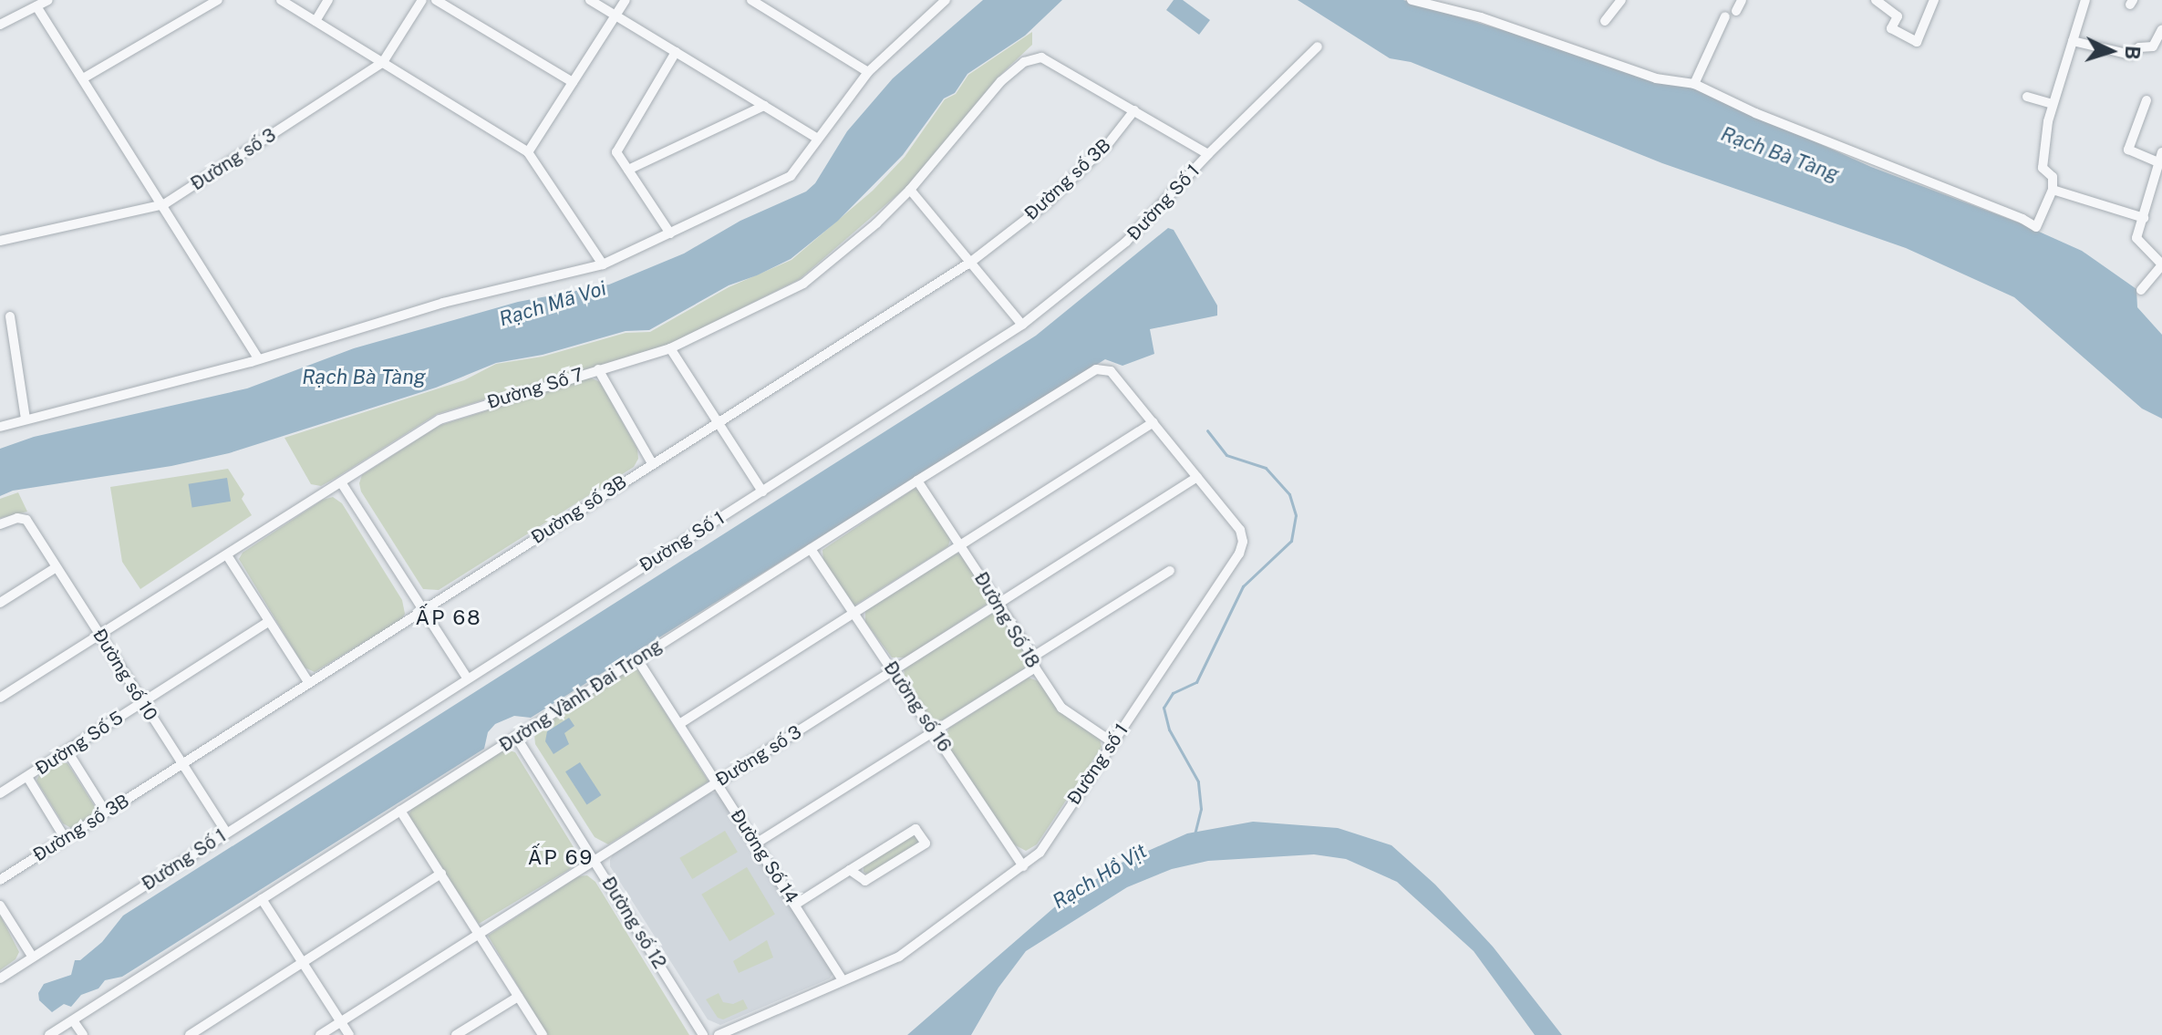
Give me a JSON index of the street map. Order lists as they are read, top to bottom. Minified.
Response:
{"streets":{"street":["Đường số 3","Đường số 3B","Đường Số 1","Đường Số 7","Đường Số 18","Đường số 10","Đường Vành Đai Trong","Đường số 16","Đường Số 5","Đường số 1","Đường Số 14","Đường số 12"]},"crossings":[["Đường số 3","Đường Số 18"],["Đường số 3","Đường số 16"],["Đường số 3","Đường số 1"],["Đường số 3","Đường Số 14"],["Đường số 3","Đường số 12"],["Đường số 3B","Đường Số 7"],["Đường số 3B","Đường số 10"],["Đường Số 1","Đường số 10"],["Đường Số 7","Đường số 10"],["Đường Số 18","Đường Vành Đai Trong"],["Đường Số 18","Đường số 1"],["Đường số 10","Đường Số 5"],["Đường Vành Đai Trong","Đường số 16"],["Đường Vành Đai Trong","Đường số 1"],["Đường Vành Đai Trong","Đường Số 14"],["Đường Vành Đai Trong","Đường số 12"],["Đường số 16","Đường số 1"],["Đường số 1","Đường Số 14"]],"districts":["ẤP 68","ẤP 69"],"water":["Rạch Bà Tàng","Rạch Mã Voi","Rạch Hồ Vịt"],"north":"right"}
